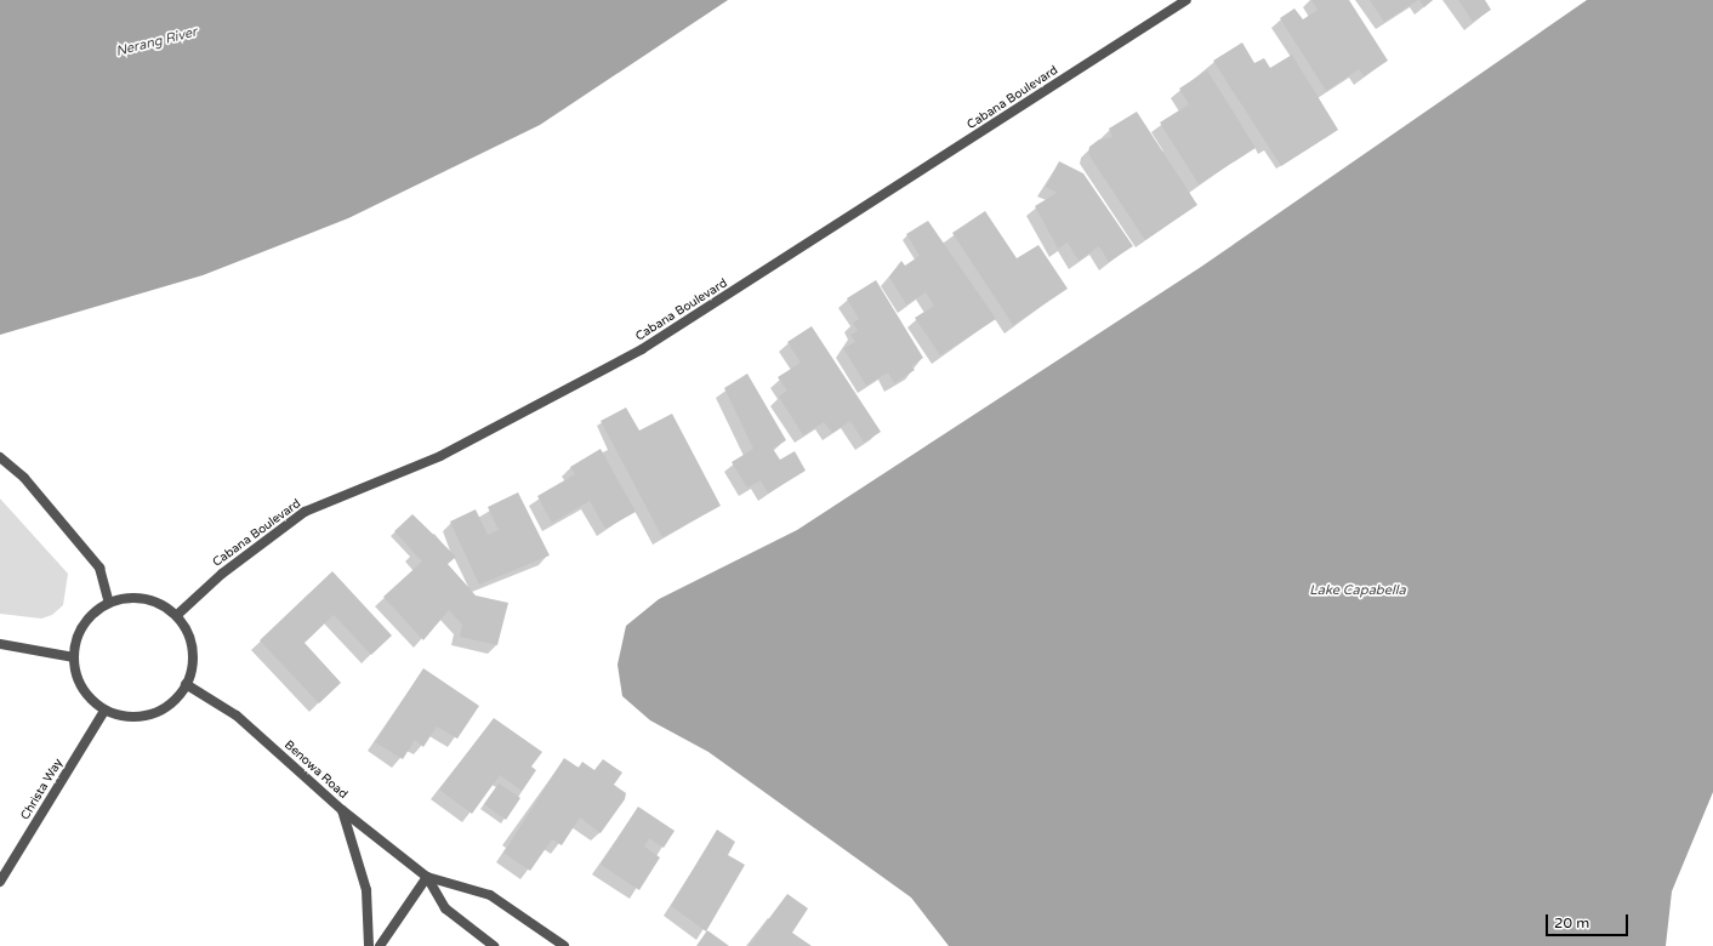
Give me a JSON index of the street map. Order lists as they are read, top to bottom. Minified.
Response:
{"streets":{"street":["Cabana Boulevard","Benowa Road","Christa Way"]},"crossings":[["Cabana Boulevard","Benowa Road"],["Cabana Boulevard","Christa Way"],["Benowa Road","Christa Way"]],"water":["Nerang River","Lake Capabella"],"scale_bar":"20 m"}
